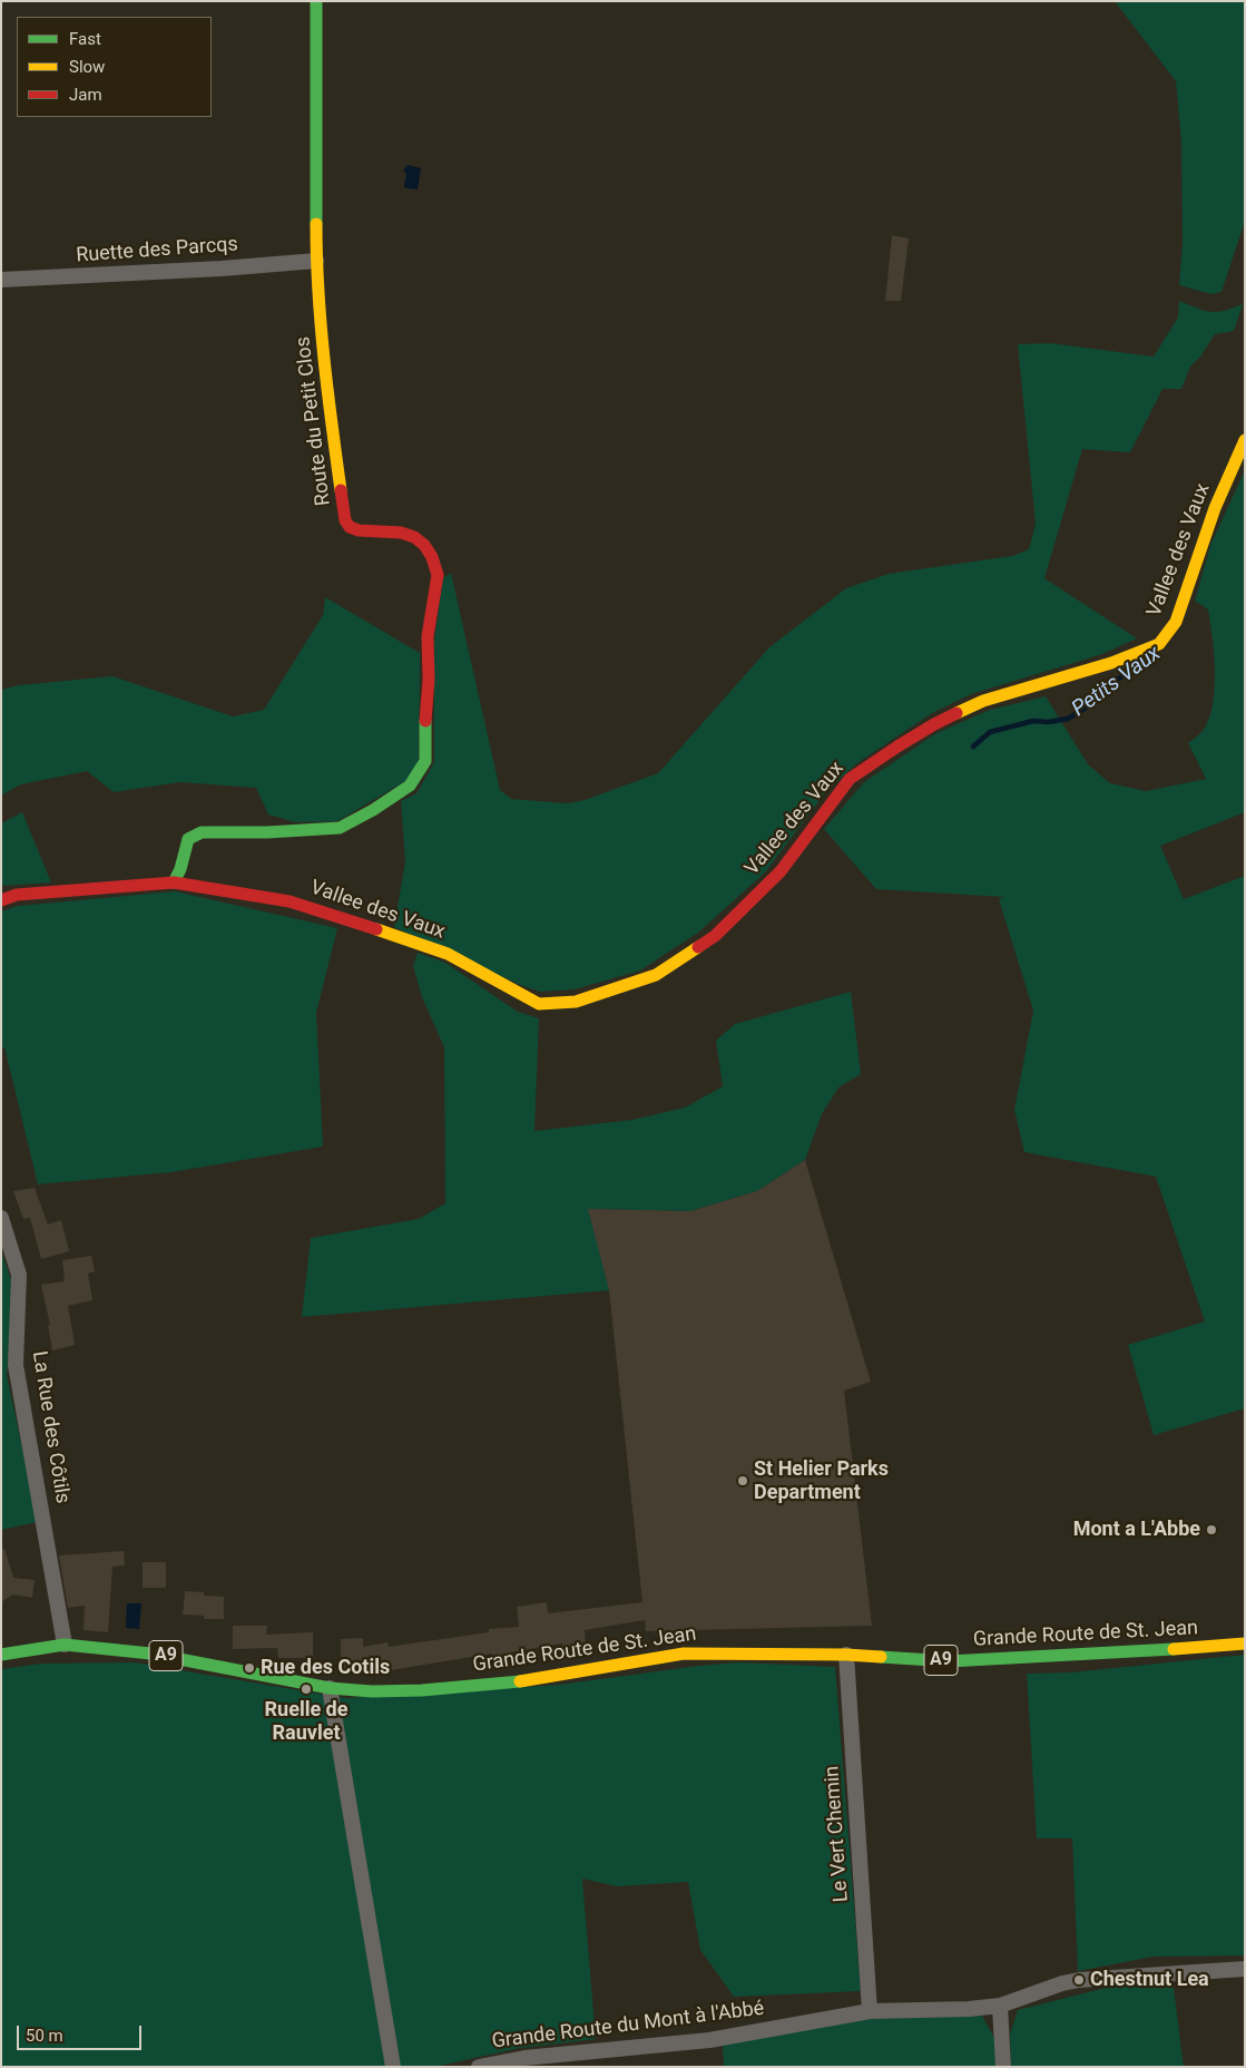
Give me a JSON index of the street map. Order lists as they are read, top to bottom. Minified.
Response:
{"streets":{"street":["Ruette des Parcqs","Route du Petit Clos","Vallee des Vaux","La Rue des Côtils","Grande Route de St. Jean","A9","Le Vert Chemin","Grande Route du Mont à l'Abbé"]},"crossings":[["Ruette des Parcqs","Route du Petit Clos"],["Route du Petit Clos","Vallee des Vaux"],["La Rue des Côtils","Grande Route de St. Jean"],["Grande Route de St. Jean","Le Vert Chemin"],["Le Vert Chemin","Grande Route du Mont à l'Abbé"]],"water":["Petits Vaux"],"places":["St Helier Parks Department","Mont a L'Abbe","Rue des Cotils","Ruelle de Rauvlet","Chestnut Lea"],"legend":["Fast","Slow","Jam"],"scale_bar":"50 m"}
